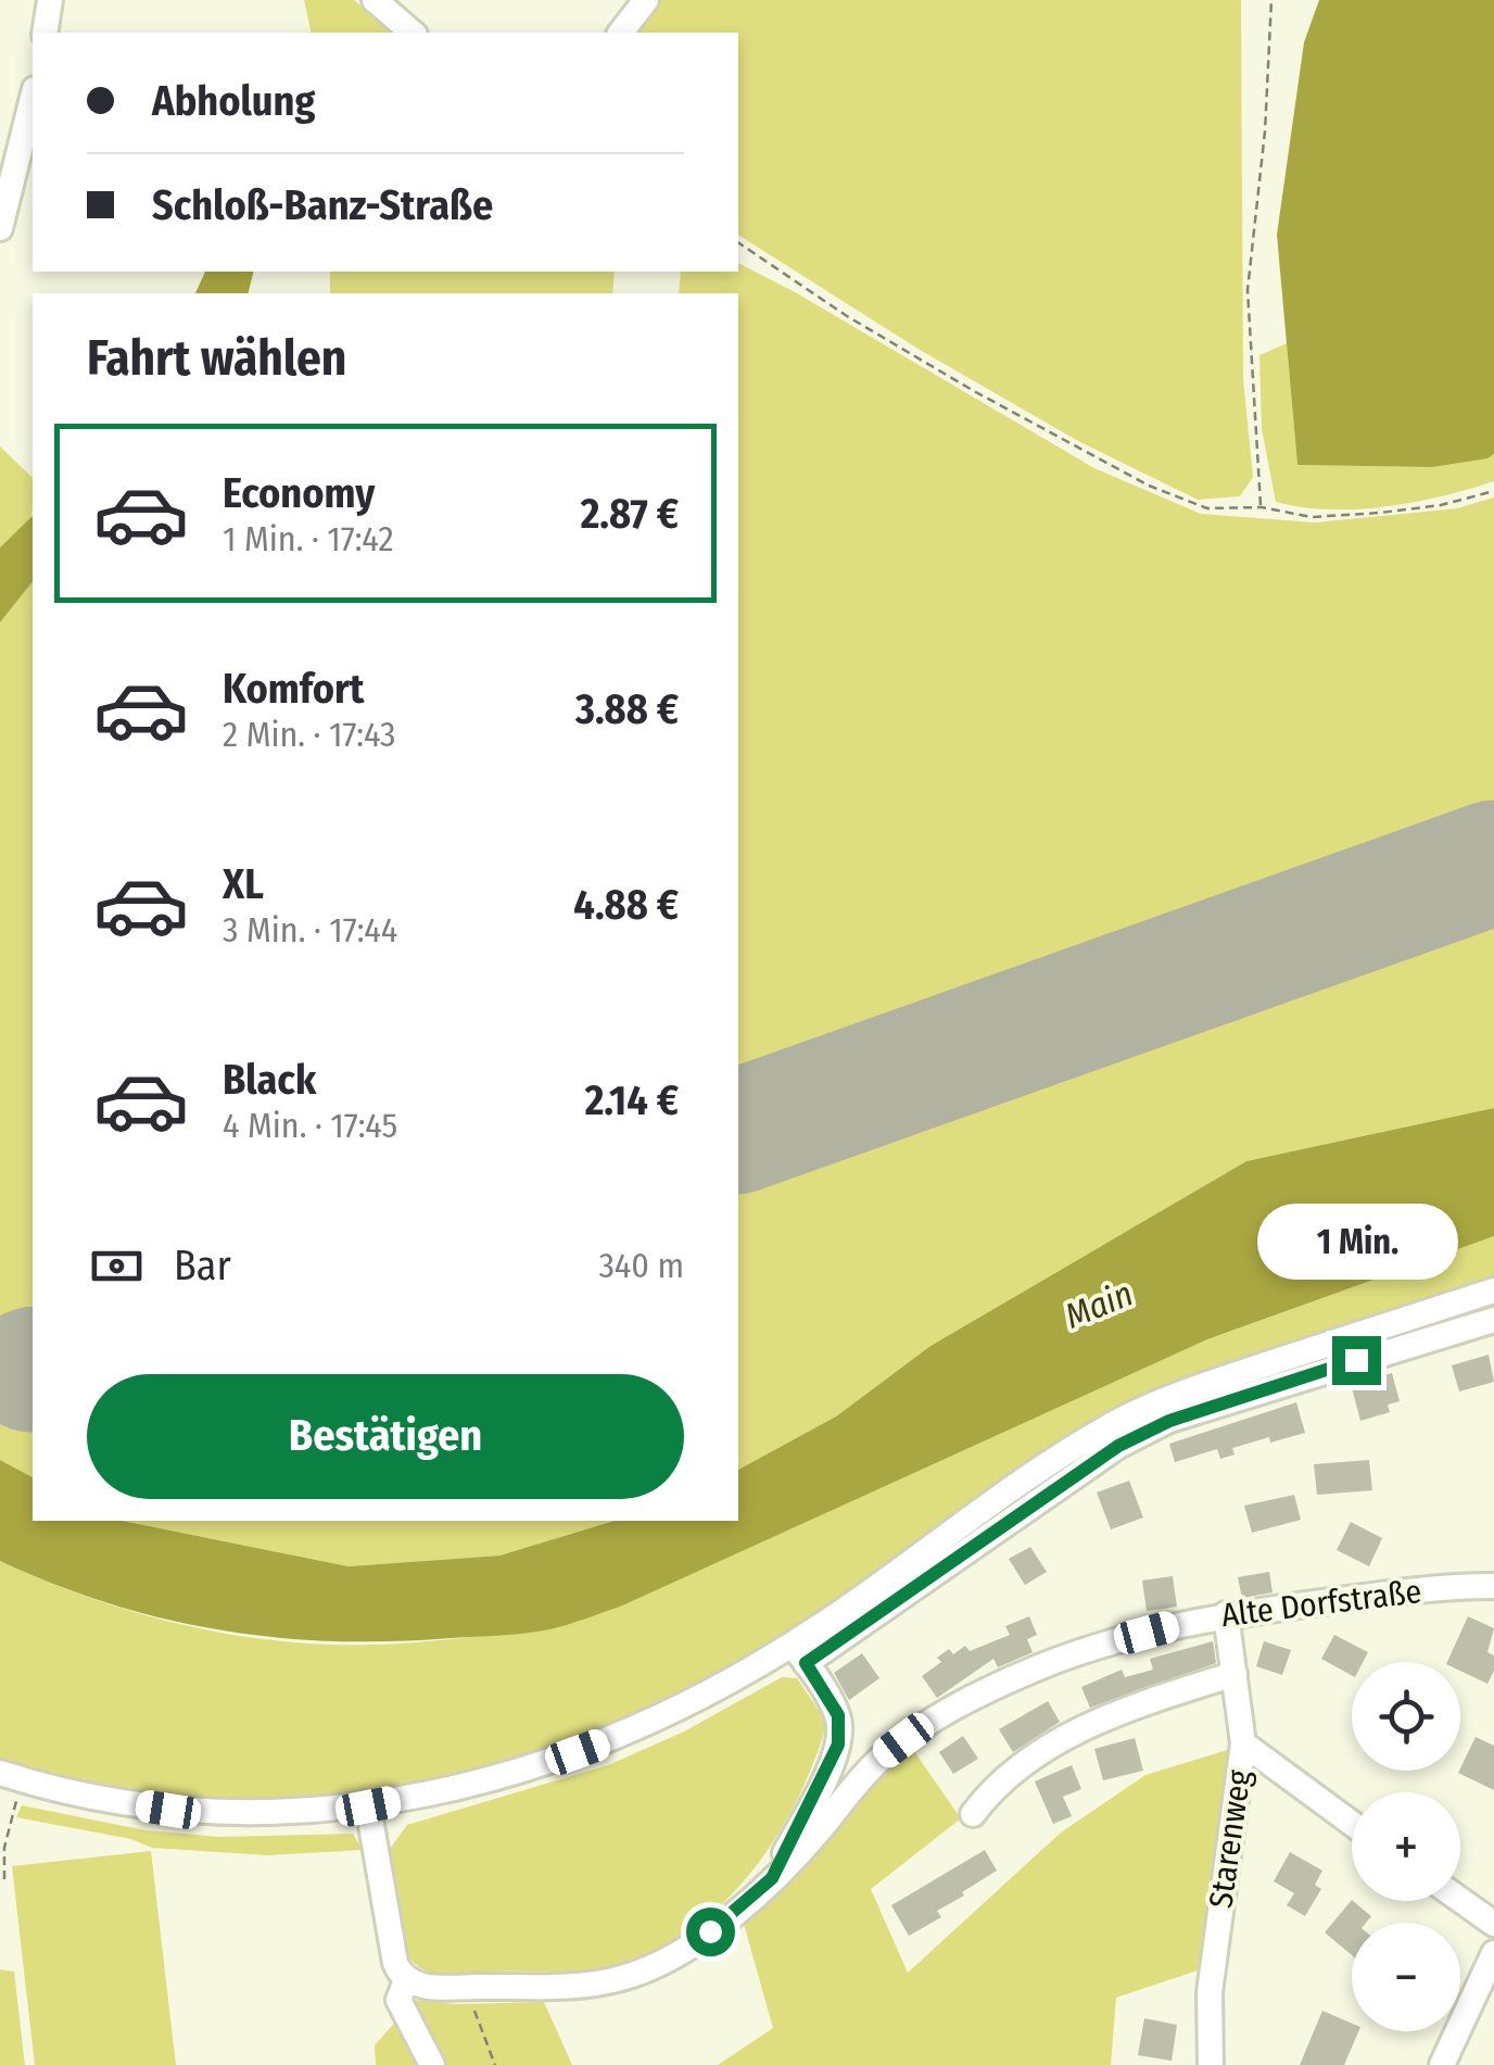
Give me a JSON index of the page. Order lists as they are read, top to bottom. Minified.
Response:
{"streets":{"street":["Alte Dorfstraße","Starenweg"]},"crossings":[["Alte Dorfstraße","Starenweg"]],"water":["Main"],"page":{"banner":["Abholung","Schloß-Banz-Straße"],"heading":"Fahrt wählen","list":[{"name":"Economy","note":"1 Min. · 17:42","value":"2.87 €"},{"name":"Komfort","note":"2 Min. · 17:43","value":"3.88 €"},{"name":"XL","note":"3 Min. · 17:44","value":"4.88 €"},{"name":"Black","note":"4 Min. · 17:45","value":"2.14 €"}],"bubble":"1 Min.","pay":["Bar","340 m"],"buttons":"Bestätigen","map_buttons":["+","−"]}}
